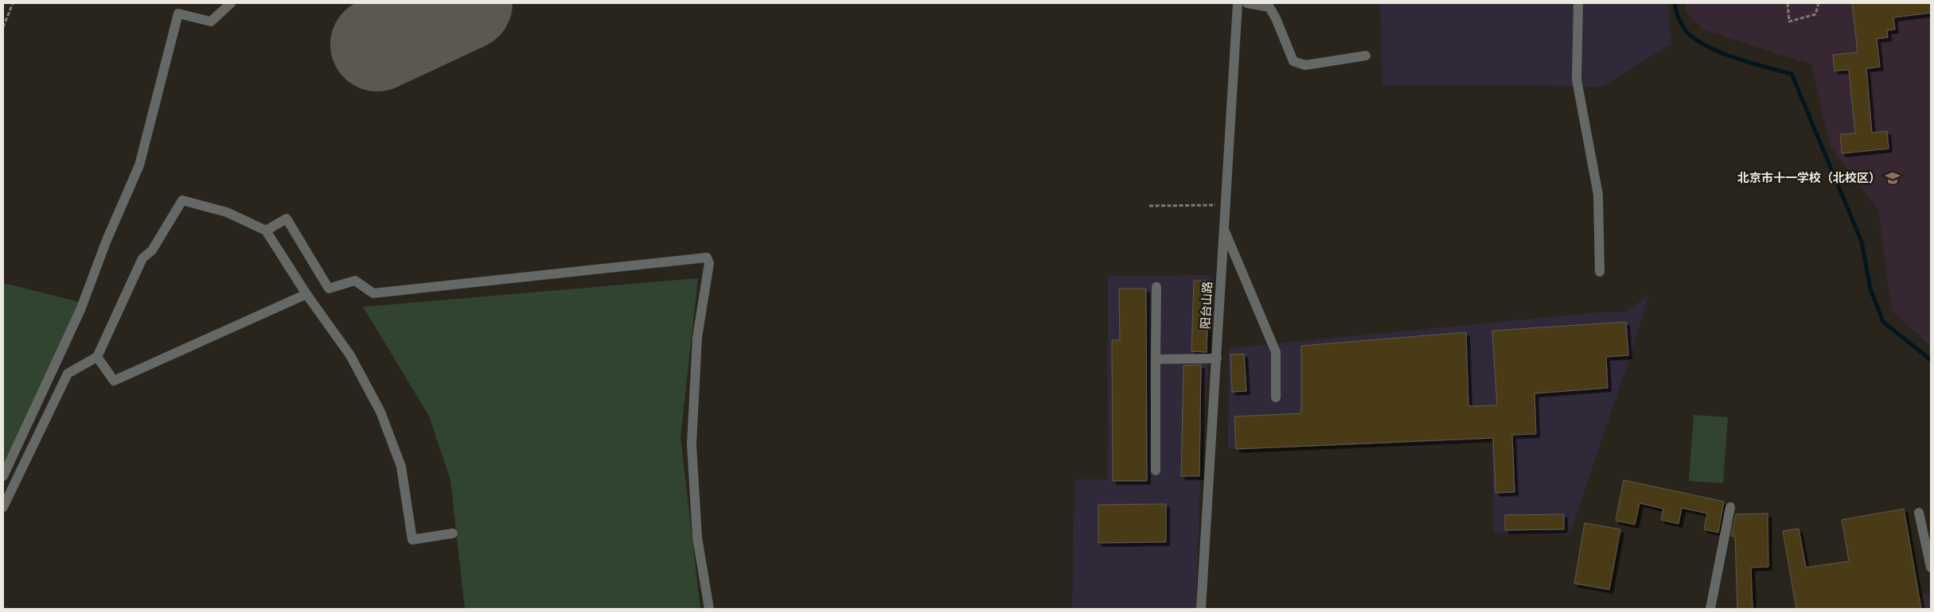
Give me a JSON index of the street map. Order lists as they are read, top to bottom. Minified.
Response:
{"streets":{"street":["阳台山路"]},"places":{"school or university":["北京市十一学校（北校区）"]}}
